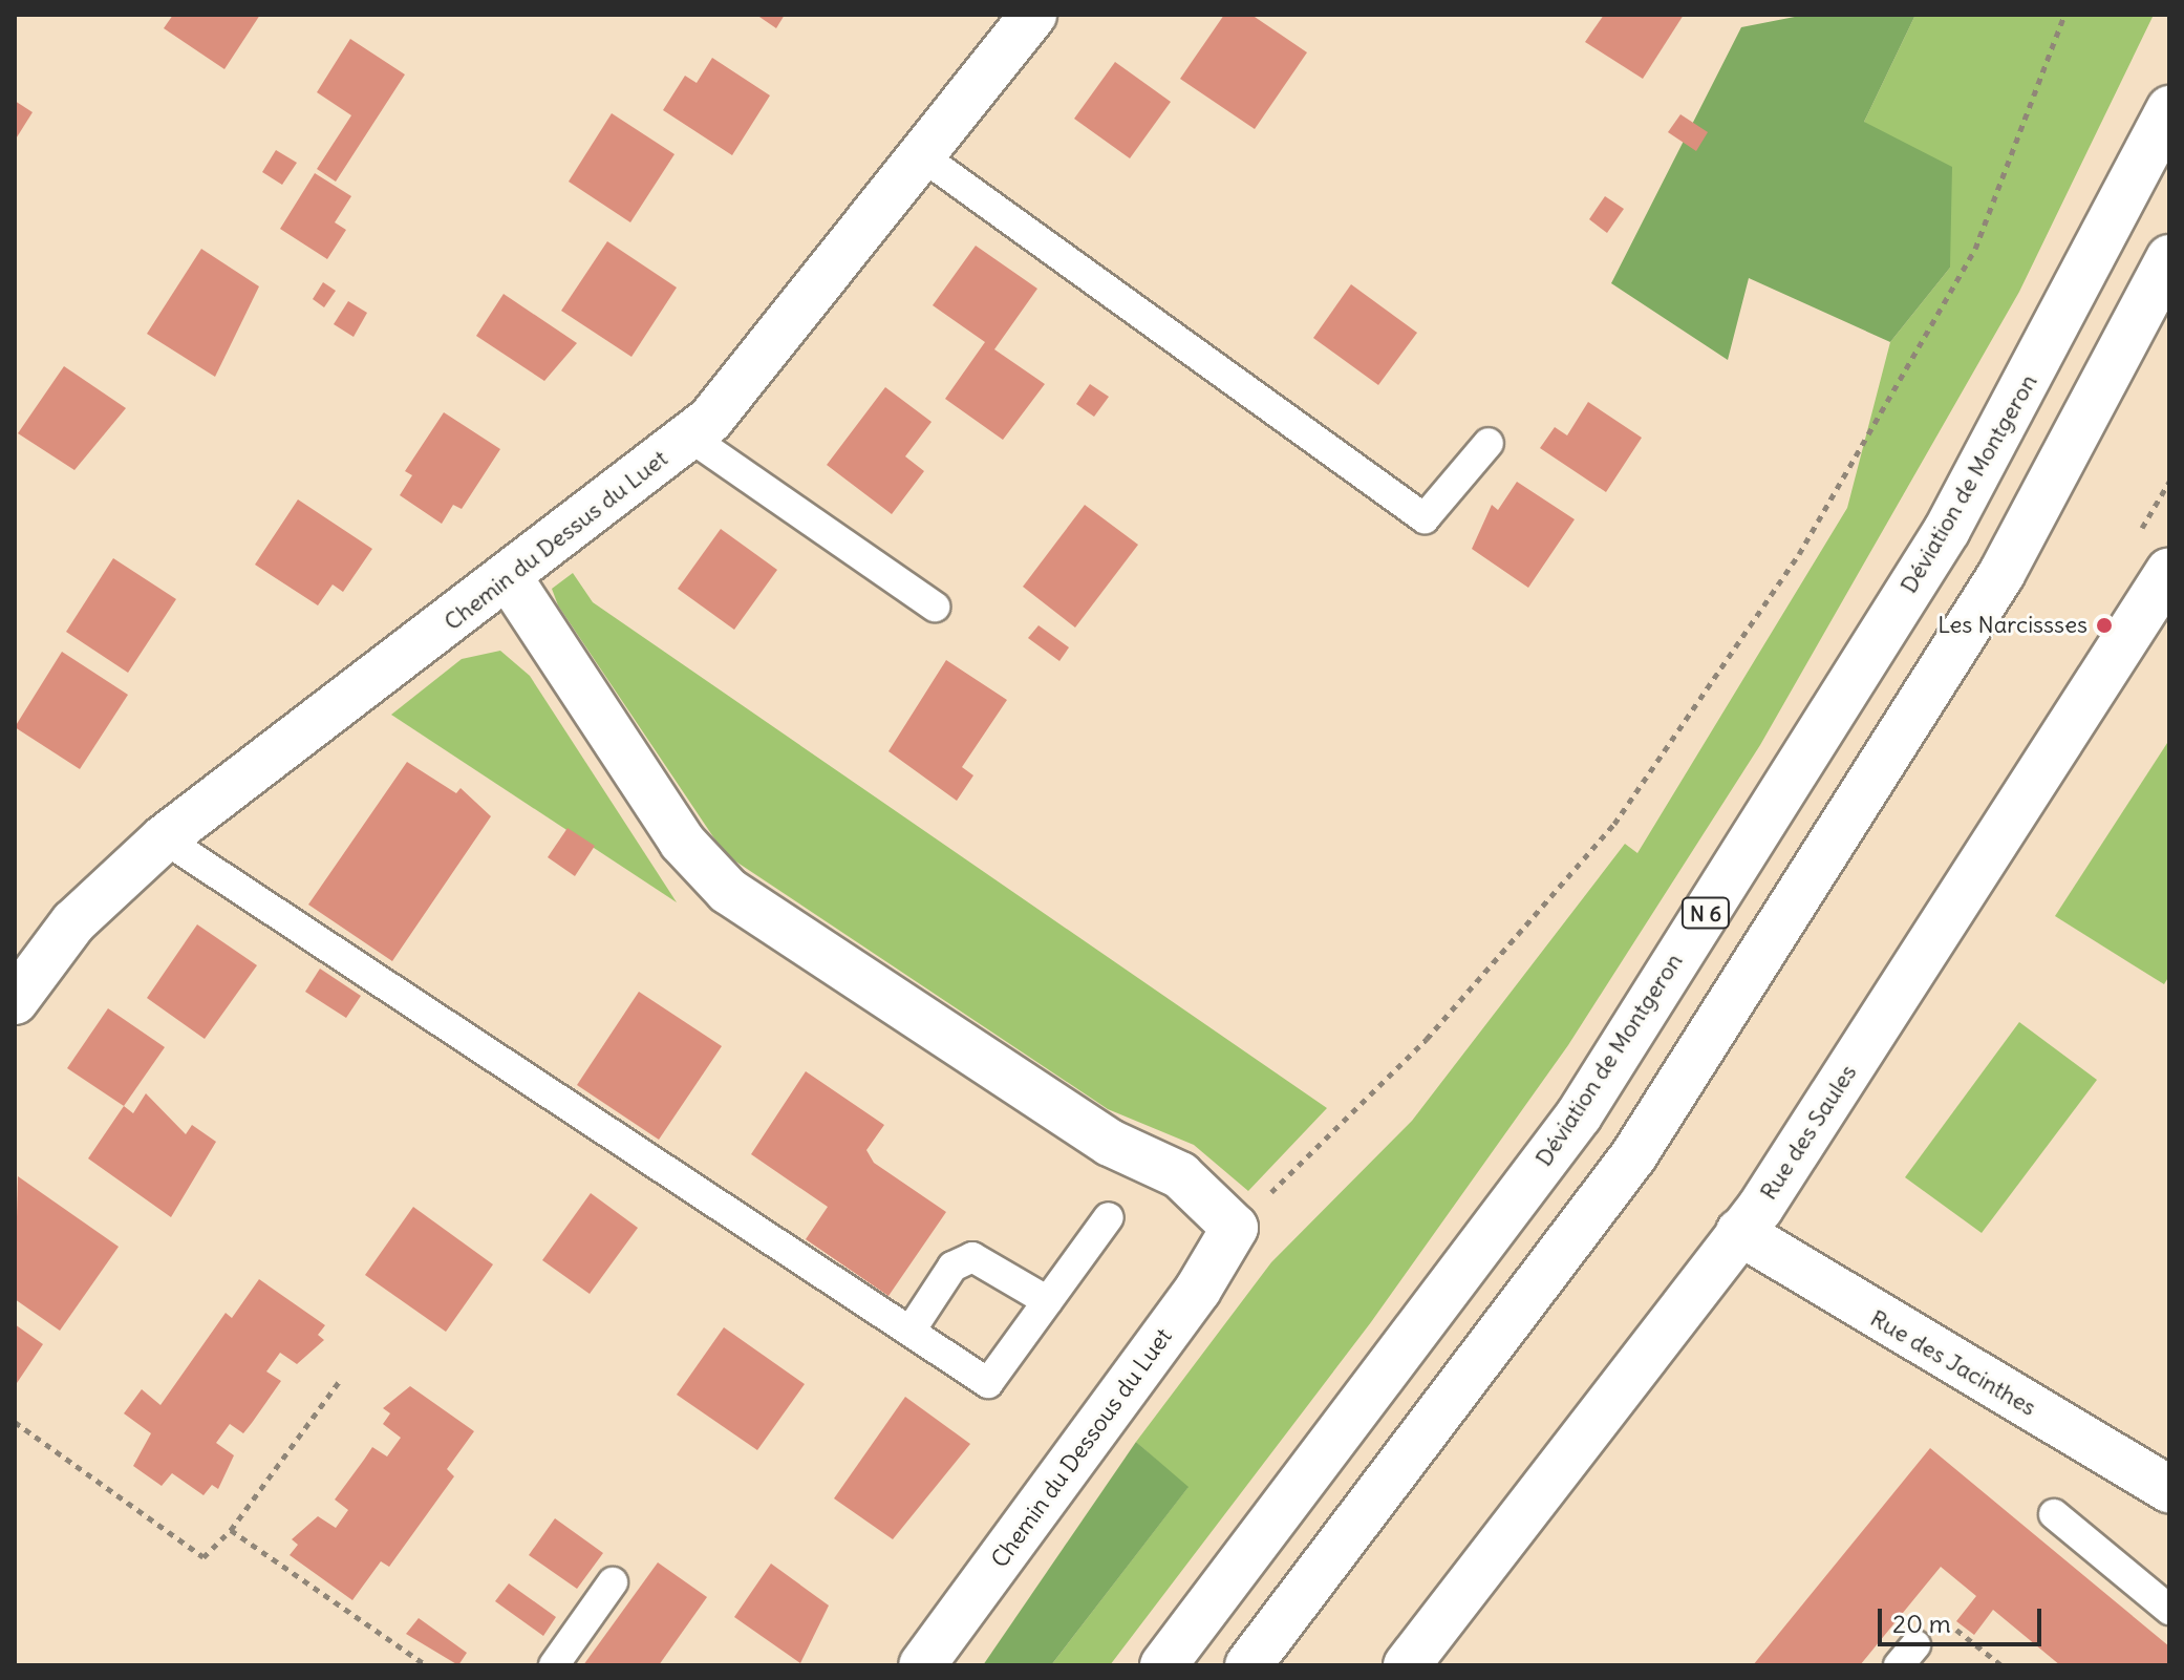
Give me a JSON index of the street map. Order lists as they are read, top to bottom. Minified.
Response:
{"streets":{"street":["Déviation de Montgeron","Chemin du Dessus du Luet","N 6","Rue des Saules","Rue des Jacinthes","Chemin du Dessous du Luet"]},"crossings":[["Rue des Saules","Rue des Jacinthes"]],"places":["Les Narcissses"],"scale_bar":"20 m"}
